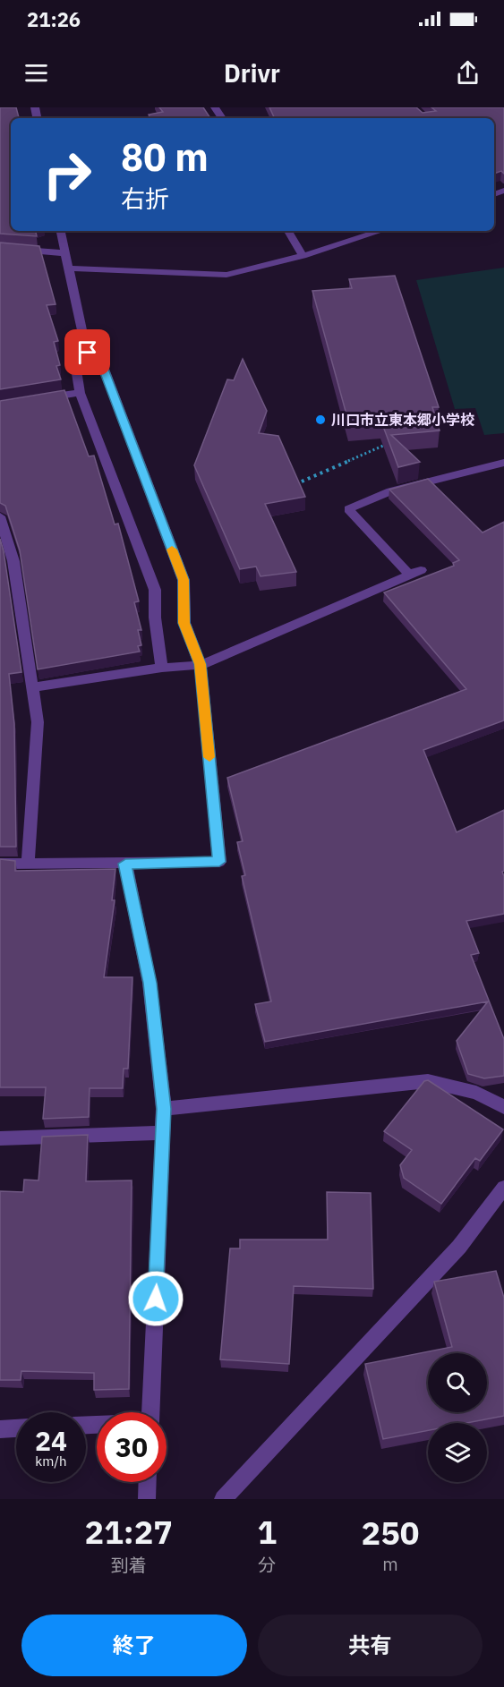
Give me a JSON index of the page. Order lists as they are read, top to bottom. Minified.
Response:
{"places":["川口市立東本郷小学校"],"page":{"status":"21:26","header":"Drivr","turn":["80 m","右折"],"speed":"24 km/h","limit":"30","eta":["21:27","到着","1","分","250","m"],"buttons":["終了","共有"]}}
